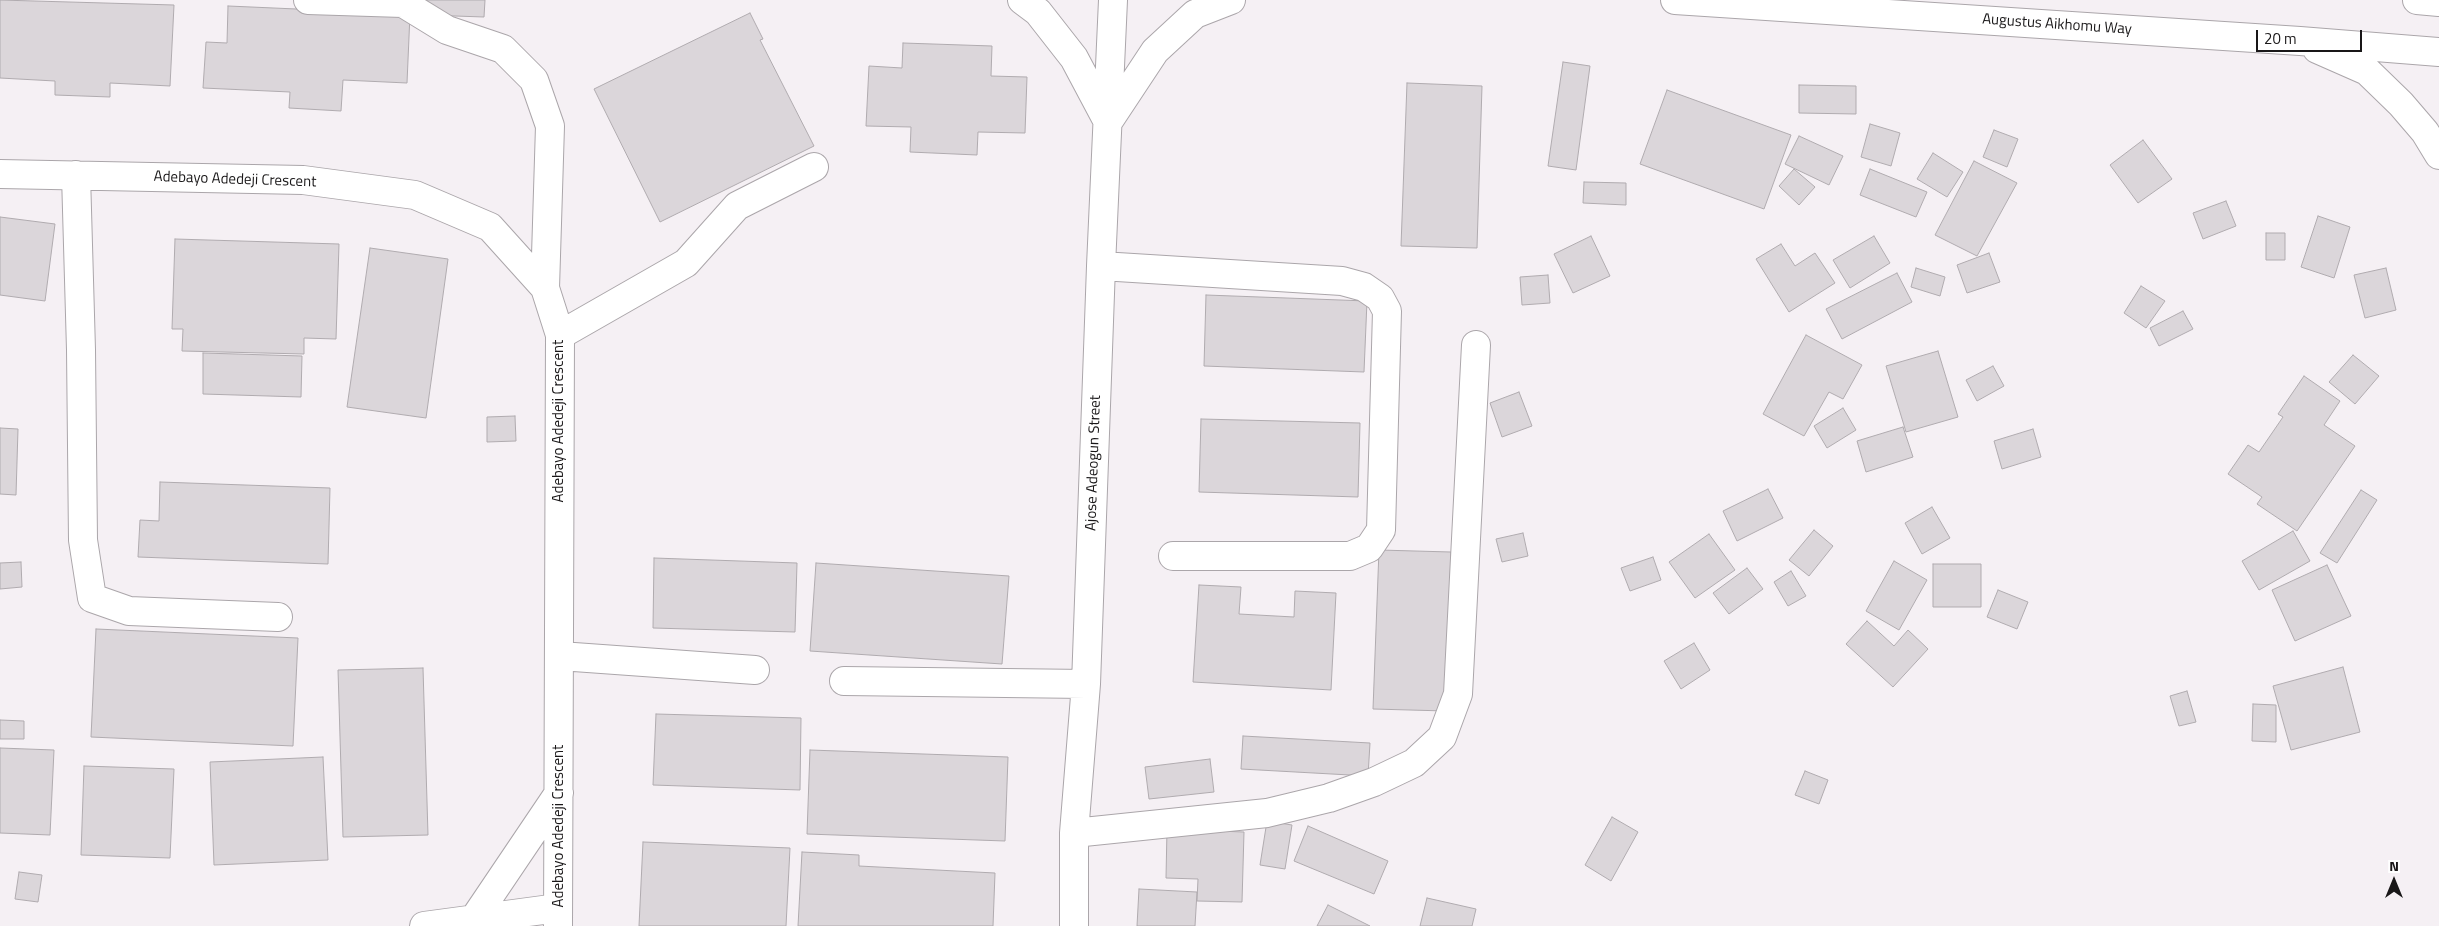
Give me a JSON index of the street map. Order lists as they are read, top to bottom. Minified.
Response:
{"streets":{"street":["Augustus Aikhomu Way","Adebayo Adedeji Crescent","Ajose Adeogun Street"]},"scale_bar":"20 m","north":"top"}
